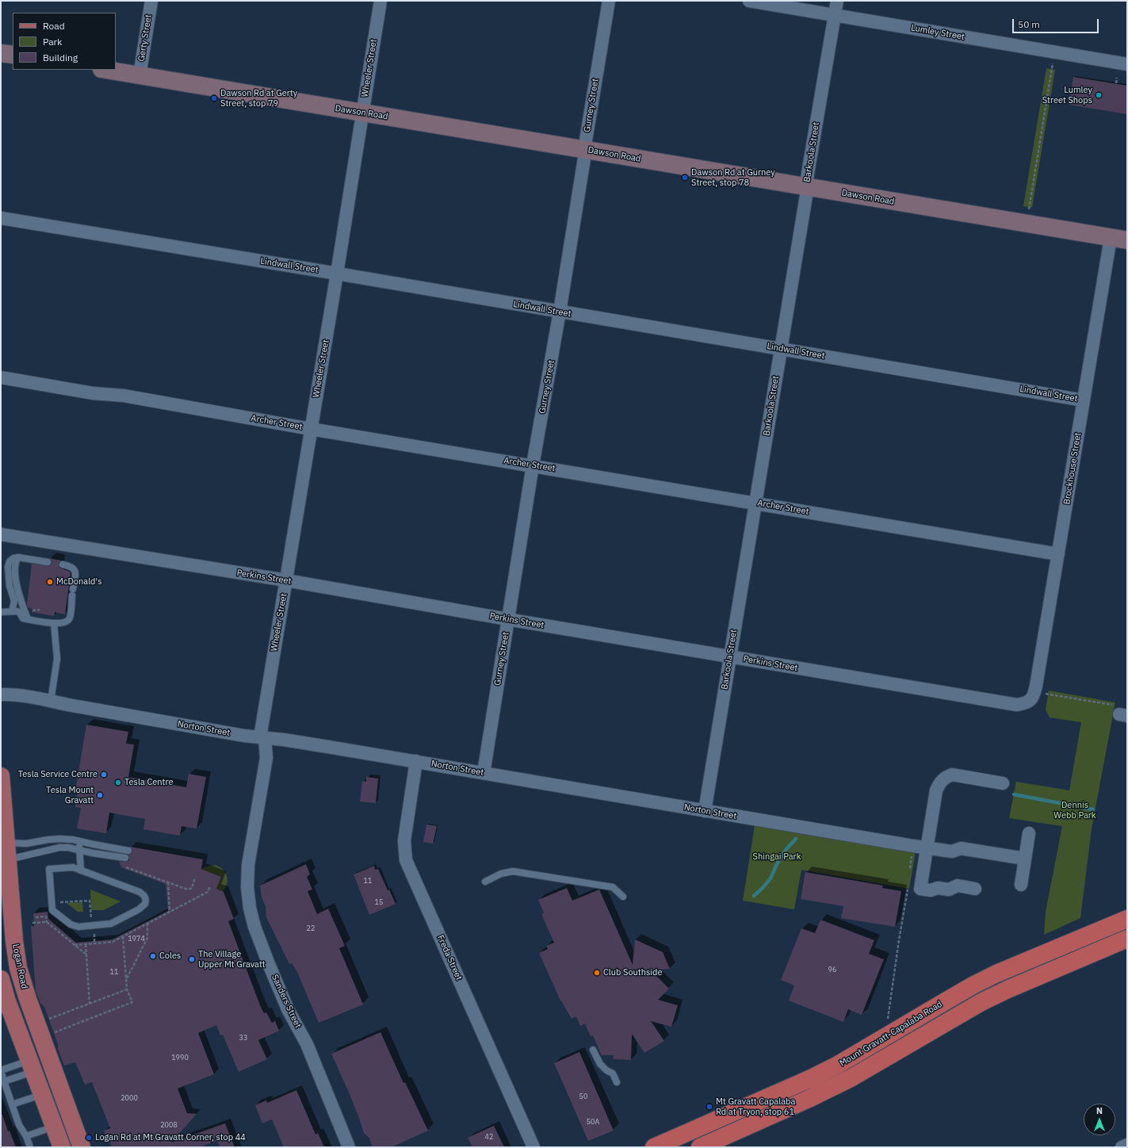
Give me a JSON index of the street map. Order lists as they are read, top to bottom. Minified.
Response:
{"streets":{"highway":["Mount Gravatt-Capalaba Road"],"main road":["Dawson Road","Logan Road"],"street":["Lumley Street","Gerty Street","Wheeler Street","Gurney Street","Barkoola Street","Lindwall Street","Archer Street","Brockhouse Street","Perkins Street","Norton Street","Freda Street","Sanders Street"]},"crossings":[["Lumley Street","Barkoola Street"],["Gerty Street","Dawson Road"],["Wheeler Street","Dawson Road"],["Wheeler Street","Lindwall Street"],["Wheeler Street","Archer Street"],["Wheeler Street","Perkins Street"],["Wheeler Street","Norton Street"],["Wheeler Street","Sanders Street"],["Gurney Street","Dawson Road"],["Gurney Street","Lindwall Street"],["Gurney Street","Archer Street"],["Gurney Street","Perkins Street"],["Gurney Street","Norton Street"],["Dawson Road","Barkoola Street"],["Dawson Road","Brockhouse Street"],["Barkoola Street","Lindwall Street"],["Barkoola Street","Archer Street"],["Barkoola Street","Perkins Street"],["Barkoola Street","Norton Street"],["Lindwall Street","Brockhouse Street"],["Archer Street","Brockhouse Street"],["Brockhouse Street","Perkins Street"],["Norton Street","Freda Street"],["Norton Street","Sanders Street"]],"parks":["Dennis Webb Park","Shingai Park"],"places":["Lumley Street Shops","Dawson Rd at Gerty Street, stop 79","Dawson Rd at Gurney Street, stop 78","McDonald's","Tesla Service Centre","Tesla Centre","Tesla Mount Gravatt","Coles","The Village Upper Mt Gravatt","Club Southside","Mt Gravatt Capalaba Rd at Tryon, stop 61","Logan Rd at Mt Gravatt Corner, stop 44"],"house_numbers":["11","15","22","1974","96","11","33","1990","50","2000","50A","2008","42"],"legend":["Road","Park","Building"],"scale_bar":"50 m","north":"top"}
